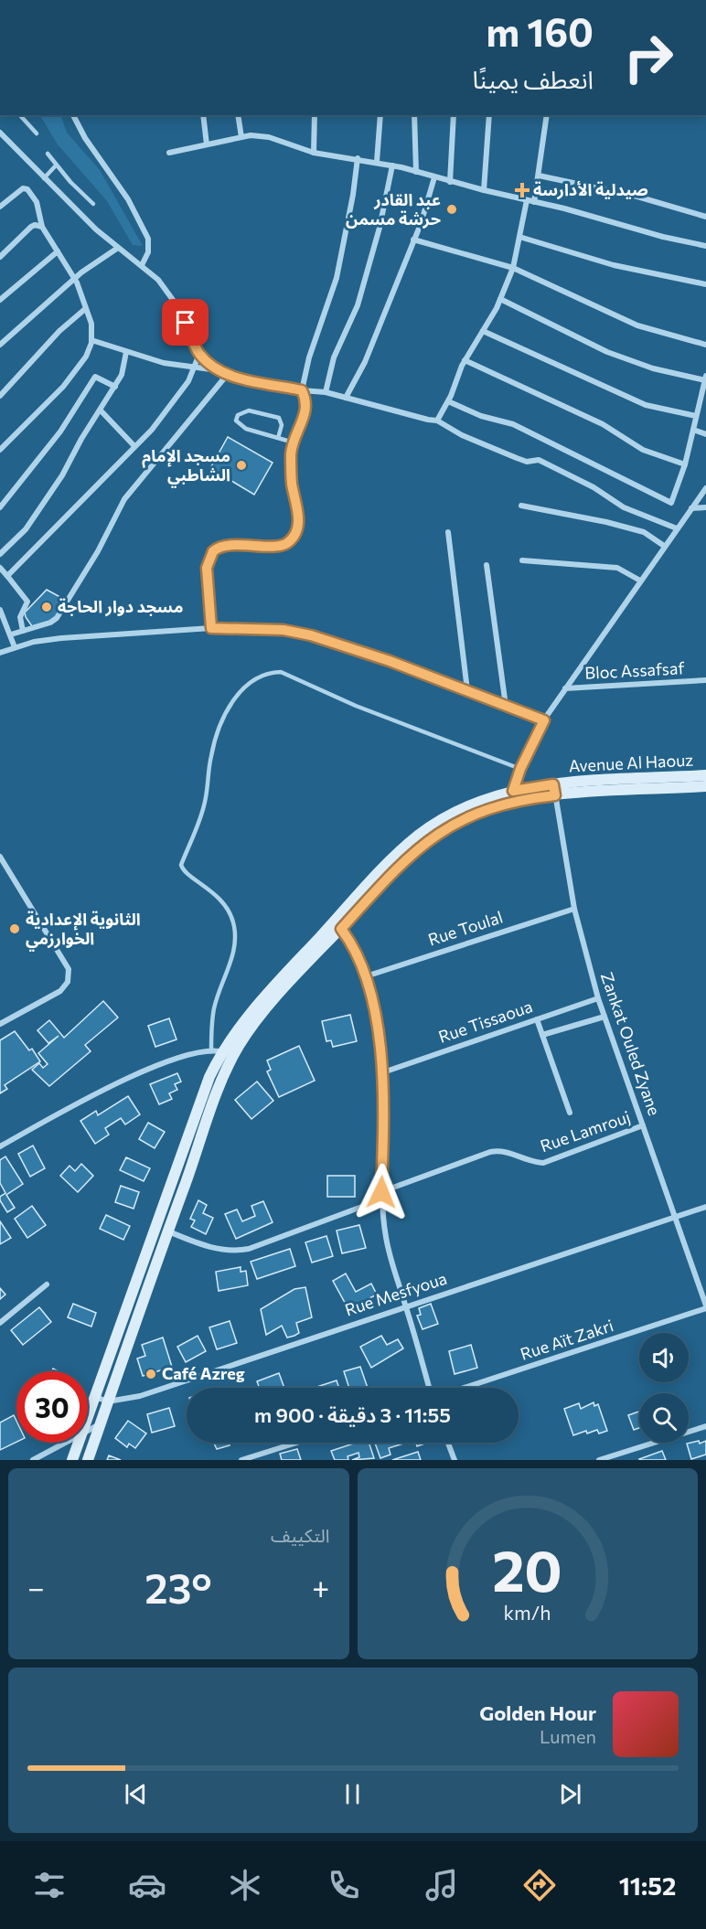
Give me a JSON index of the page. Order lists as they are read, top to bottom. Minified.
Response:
{"streets":{"main road":["Avenue Al Haouz"],"street":["Bloc Assafsaf","Rue Toulal","Rue Tissaoua","Zankat Ouled Zyane","Rue Lamrouj","Rue Mesfyoua","Rue Aït Zakri"]},"crossings":[["Avenue Al Haouz","Zankat Ouled Zyane"],["Rue Toulal","Zankat Ouled Zyane"],["Rue Tissaoua","Zankat Ouled Zyane"],["Zankat Ouled Zyane","Rue Lamrouj"],["Zankat Ouled Zyane","Rue Mesfyoua"],["Zankat Ouled Zyane","Rue Aït Zakri"]],"places":{"health":["صيدلية الأدارسة"],"other":["عبد القادر حرشة مسمن","مسجد الإمام الشاطبي","مسجد دوار الحاجة","الثانوية الإعدادية الخوارزمي","Café Azreg"]},"page":{"turn":["160 m","انعطف يمينًا"],"limit":"30","trip":"11:55 · 3 دقيقة · 900 m","tile":"التكييف","heat":["−","23°","+"],"song":["Golden Hour","Lumen"],"tabs":"11:52","gauge":["20","km/h"]}}
